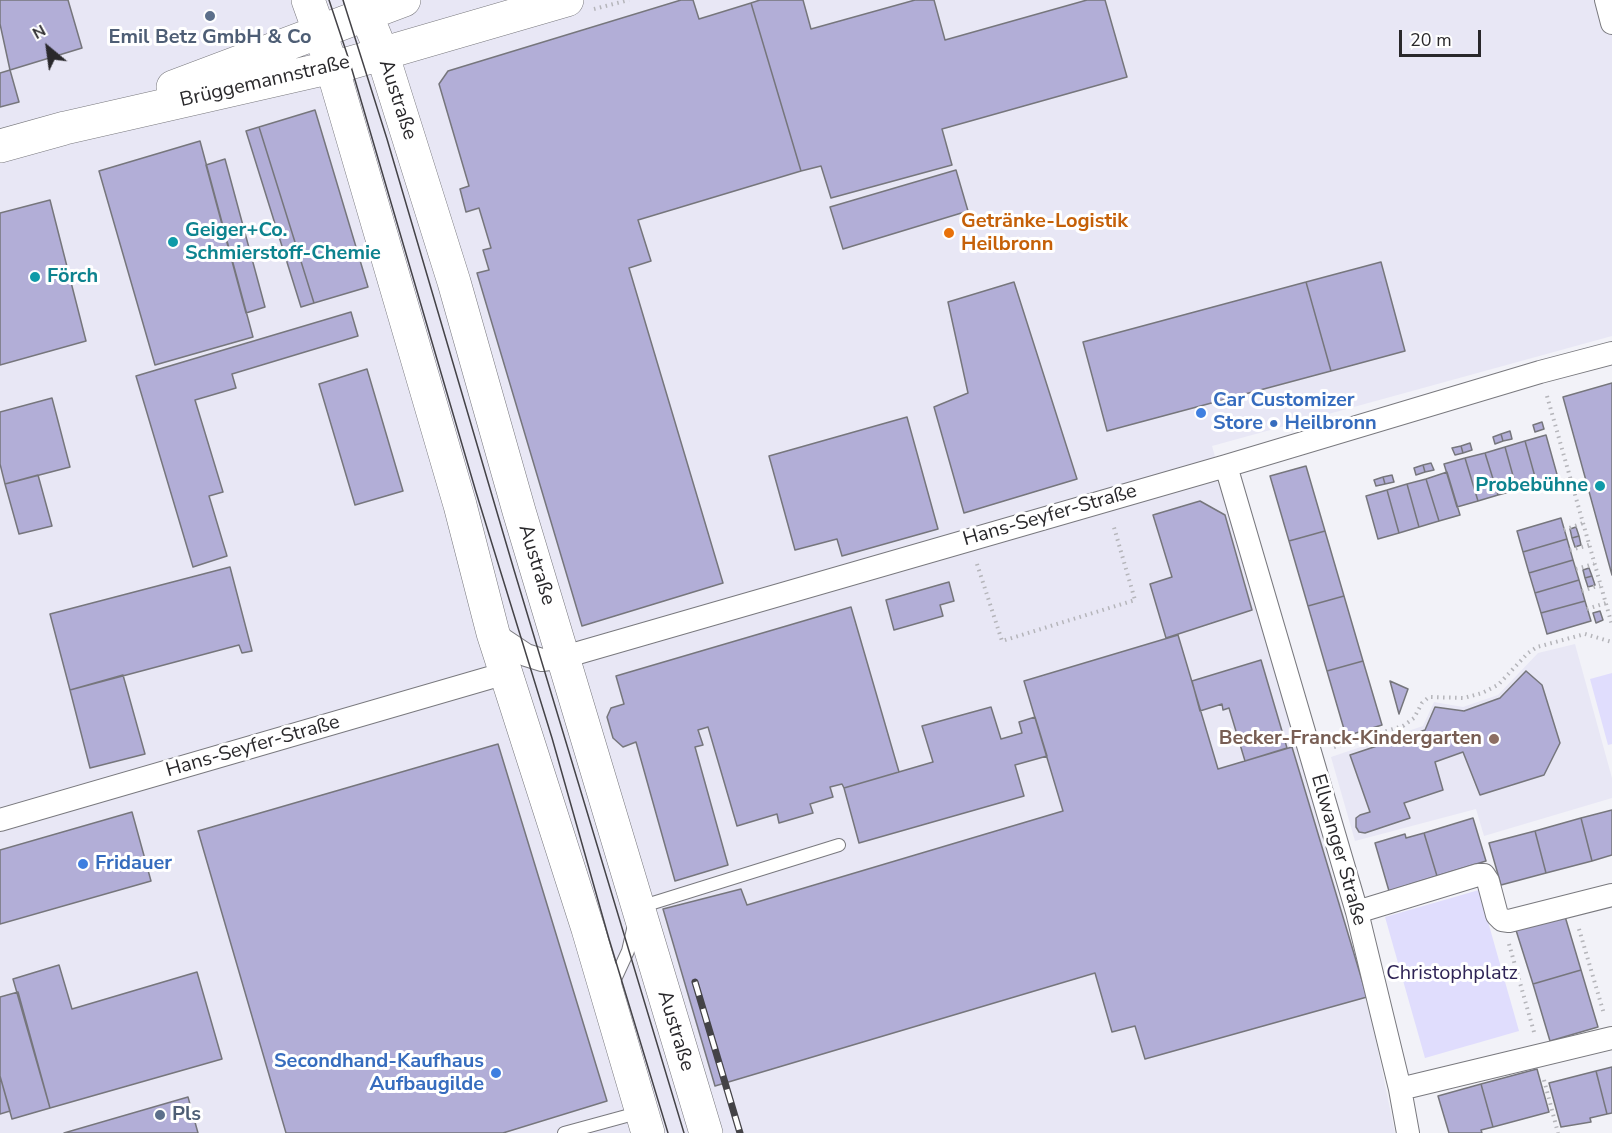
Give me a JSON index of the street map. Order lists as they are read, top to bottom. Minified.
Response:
{"streets":{"main road":["Brüggemannstraße","Austraße"],"street":["Hans-Seyfer-Straße","Ellwanger Straße"]},"crossings":[["Brüggemannstraße","Austraße"],["Austraße","Hans-Seyfer-Straße"],["Hans-Seyfer-Straße","Ellwanger Straße"]],"parks":["Christophplatz"],"places":["Emil Betz GmbH & Co","Getränke-Logistik Heilbronn","Geiger+Co. Schmierstoff-Chemie","Förch","Car Customizer Store • Heilbronn","Probebühne","Becker-Franck-Kindergarten","Fridauer","Secondhand-Kaufhaus Aufbaugilde","Pls"],"scale_bar":"20 m","north":"top left"}
